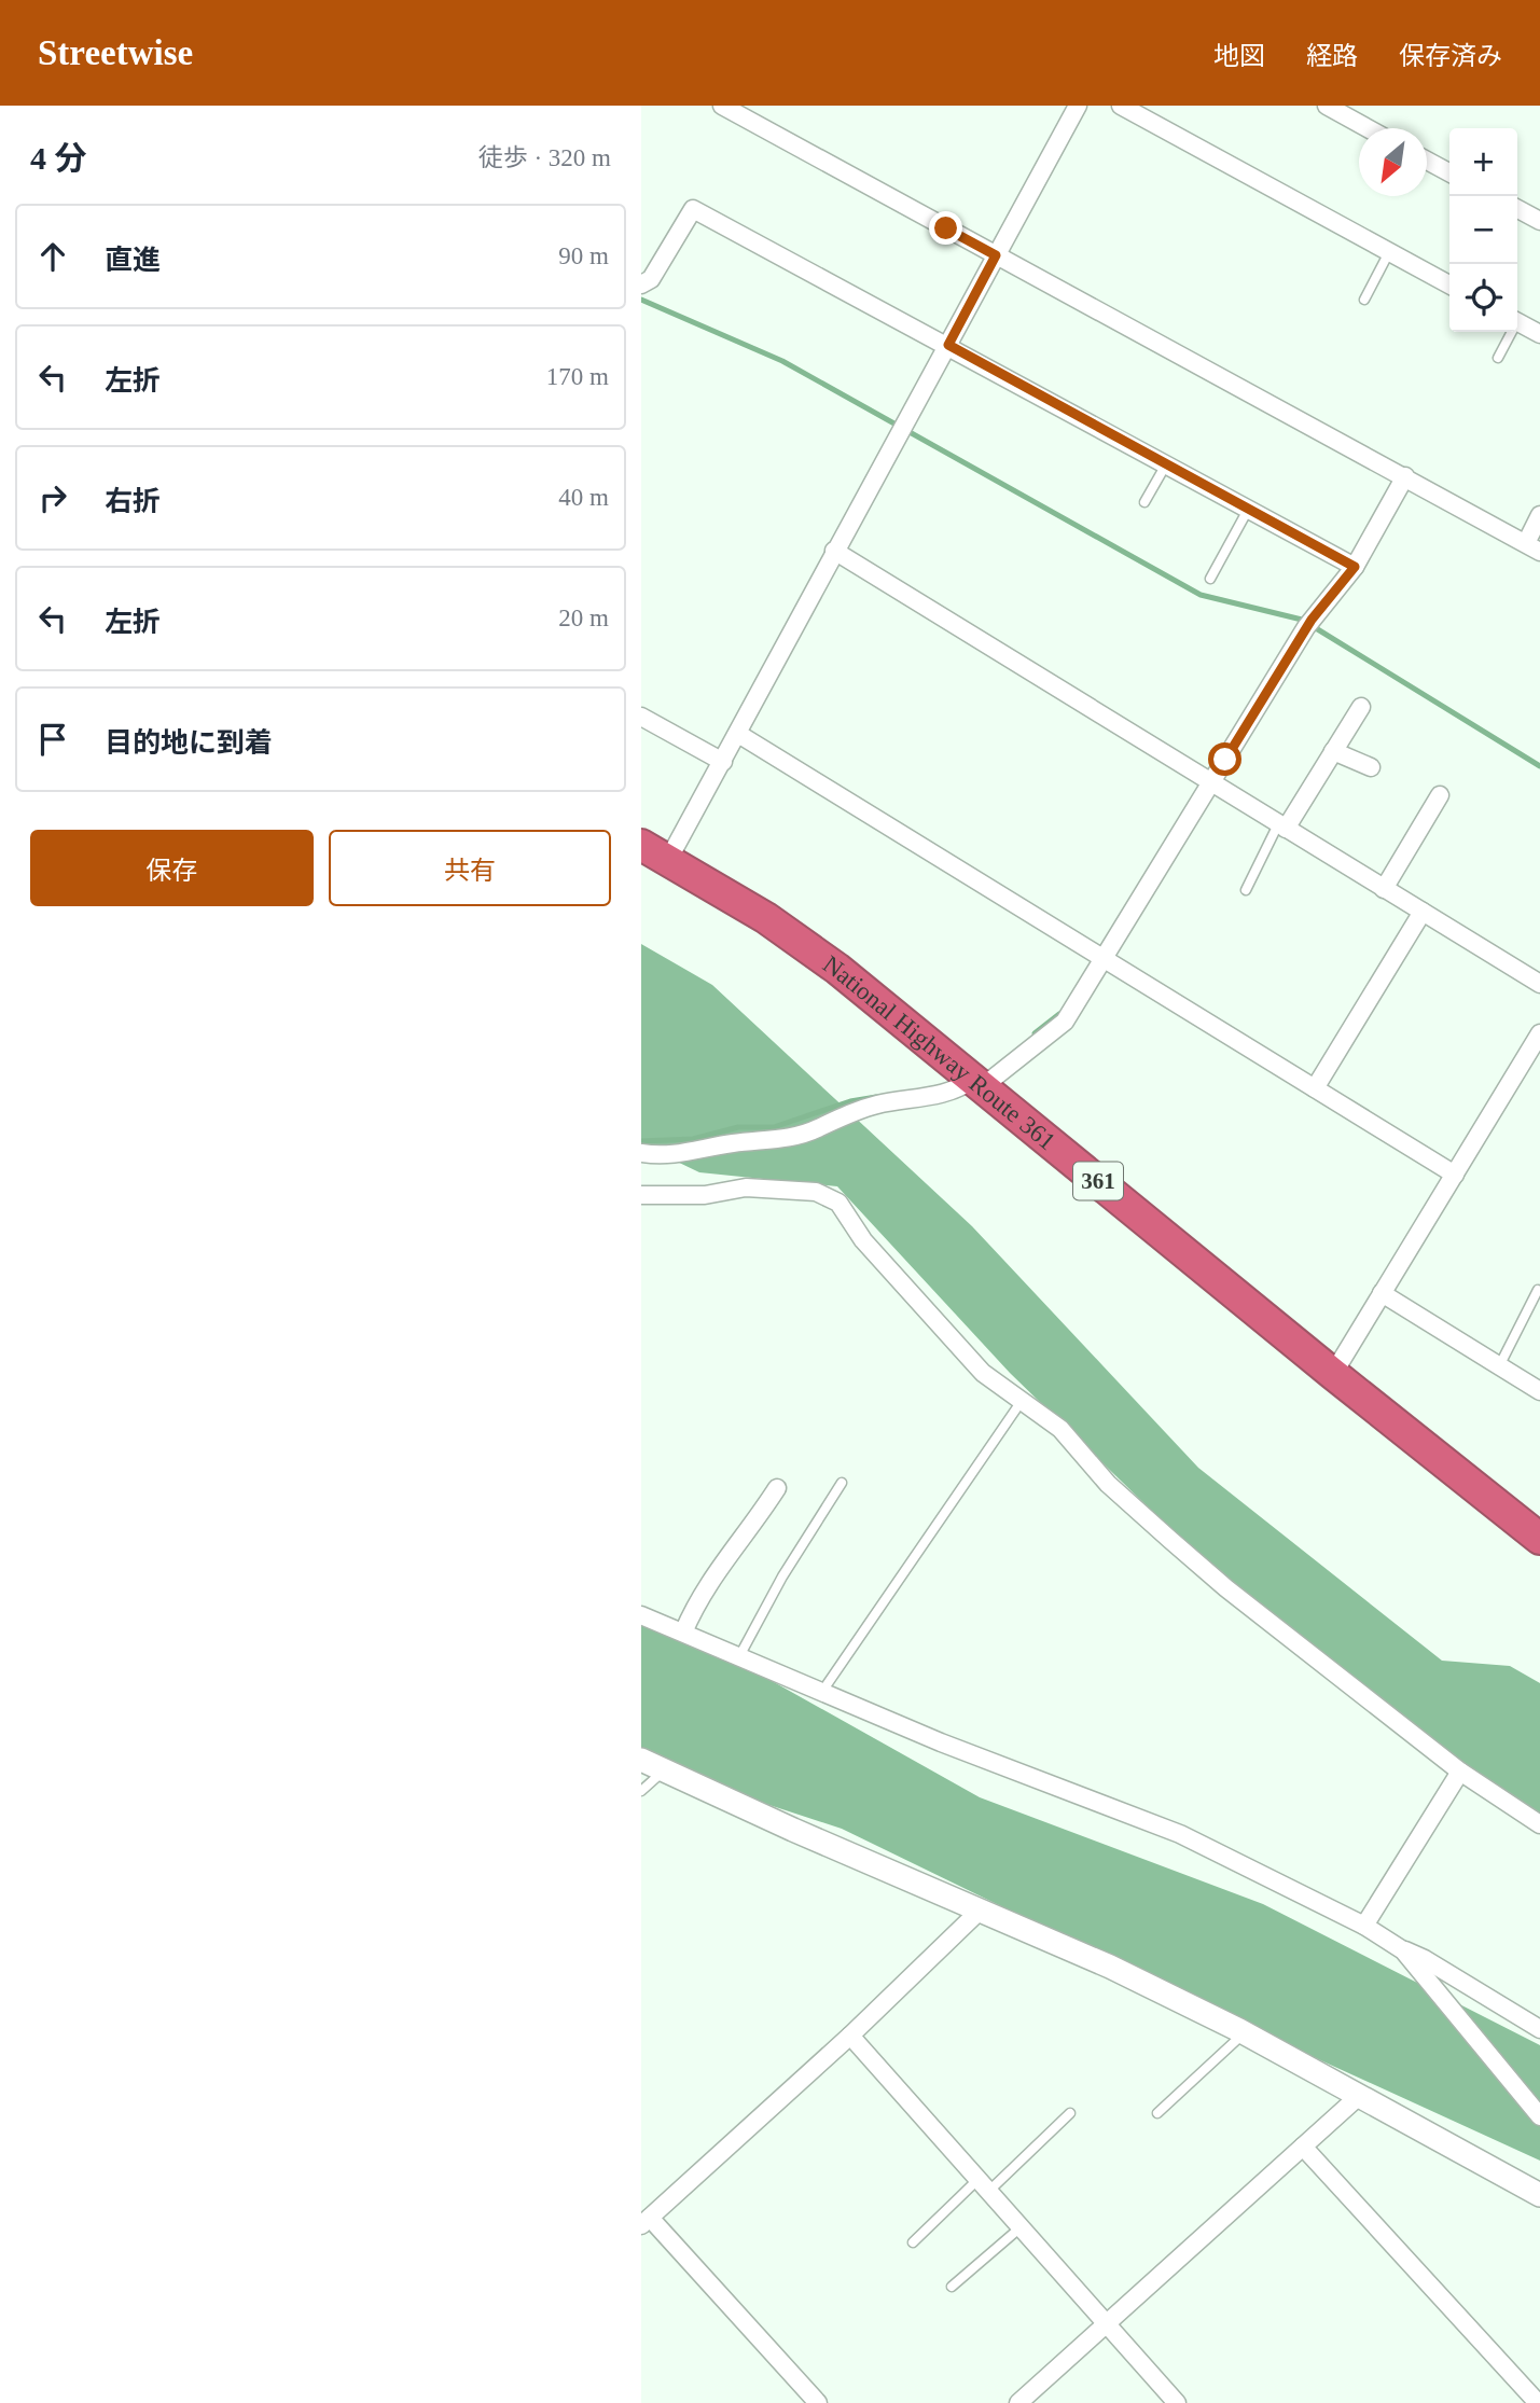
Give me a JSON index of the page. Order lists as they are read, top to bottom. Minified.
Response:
{"streets":{"highway":["National Highway Route 361","361"]},"north":"bottom left","page":{"header":"Streetwise","nav":["地図","経路","保存済み"],"heading":["4 分","徒歩 · 320 m"],"map_buttons":["+","−"],"list":[["直進","90 m"],["左折","170 m"],["右折","40 m"],["左折","20 m"],"目的地に到着"],"buttons":["保存","共有"]}}
